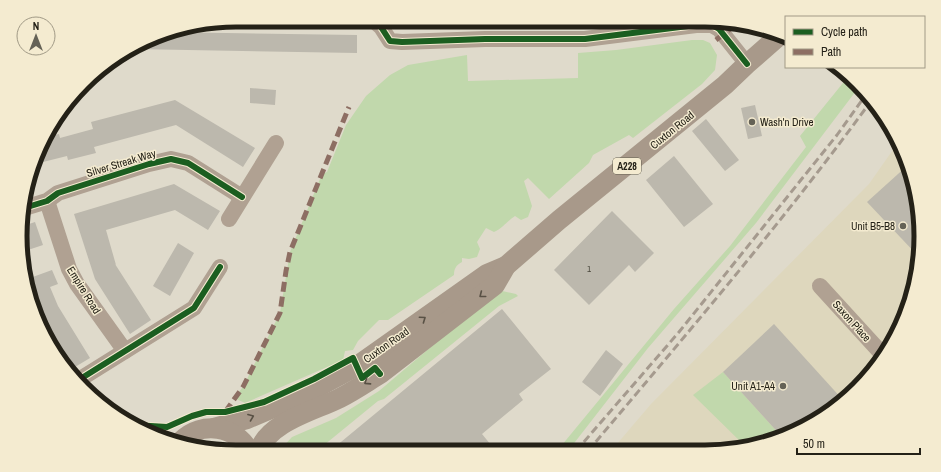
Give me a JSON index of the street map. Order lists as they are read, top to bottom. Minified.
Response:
{"streets":{"main road":["Cuxton Road","A228"],"street":["Silver Streak Way","Empire Road","Saxon Place"]},"crossings":[["Silver Streak Way","Empire Road"]],"places":["Wash'n Drive","Unit B5-B8","Unit A1-A4"],"house_numbers":["1"],"legend":["Cycle path","Path"],"scale_bar":"50 m","north":"top"}
